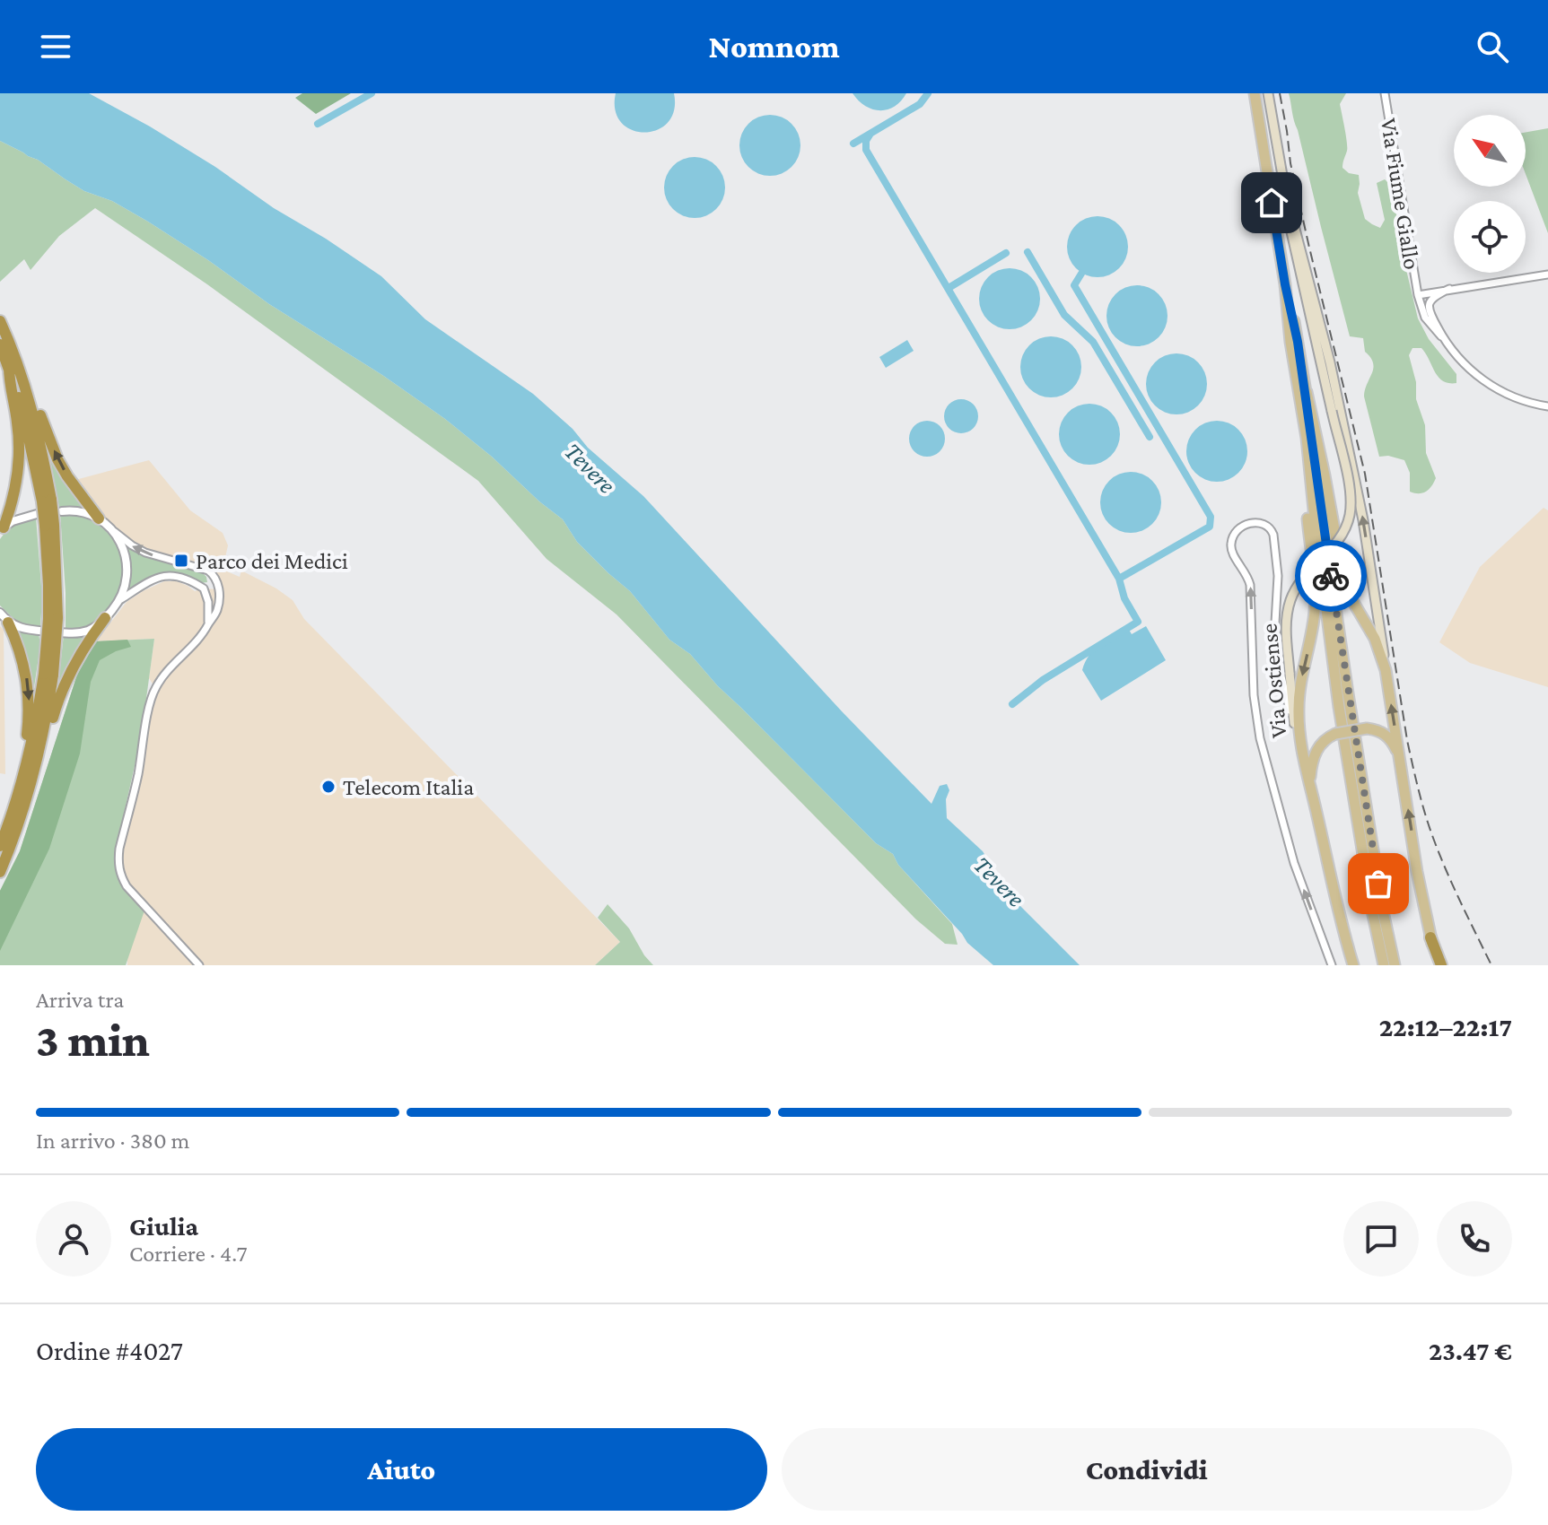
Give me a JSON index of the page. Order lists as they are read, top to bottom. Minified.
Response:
{"streets":{"main road":["Via Ostiense"],"street":["Via Fiume Giallo"]},"water":["Tevere"],"places":{"transit":["Parco dei Medici"],"other":["Telecom Italia"]},"north":"top left","page":{"header":"Nomnom","heading":["3 min","Arriva tra","22:12–22:17"],"panel":["Giulia","Corriere · 4.7","Ordine #4027","23.47 €"],"bar":"In arrivo · 380 m","buttons":["Aiuto","Condividi"]}}
